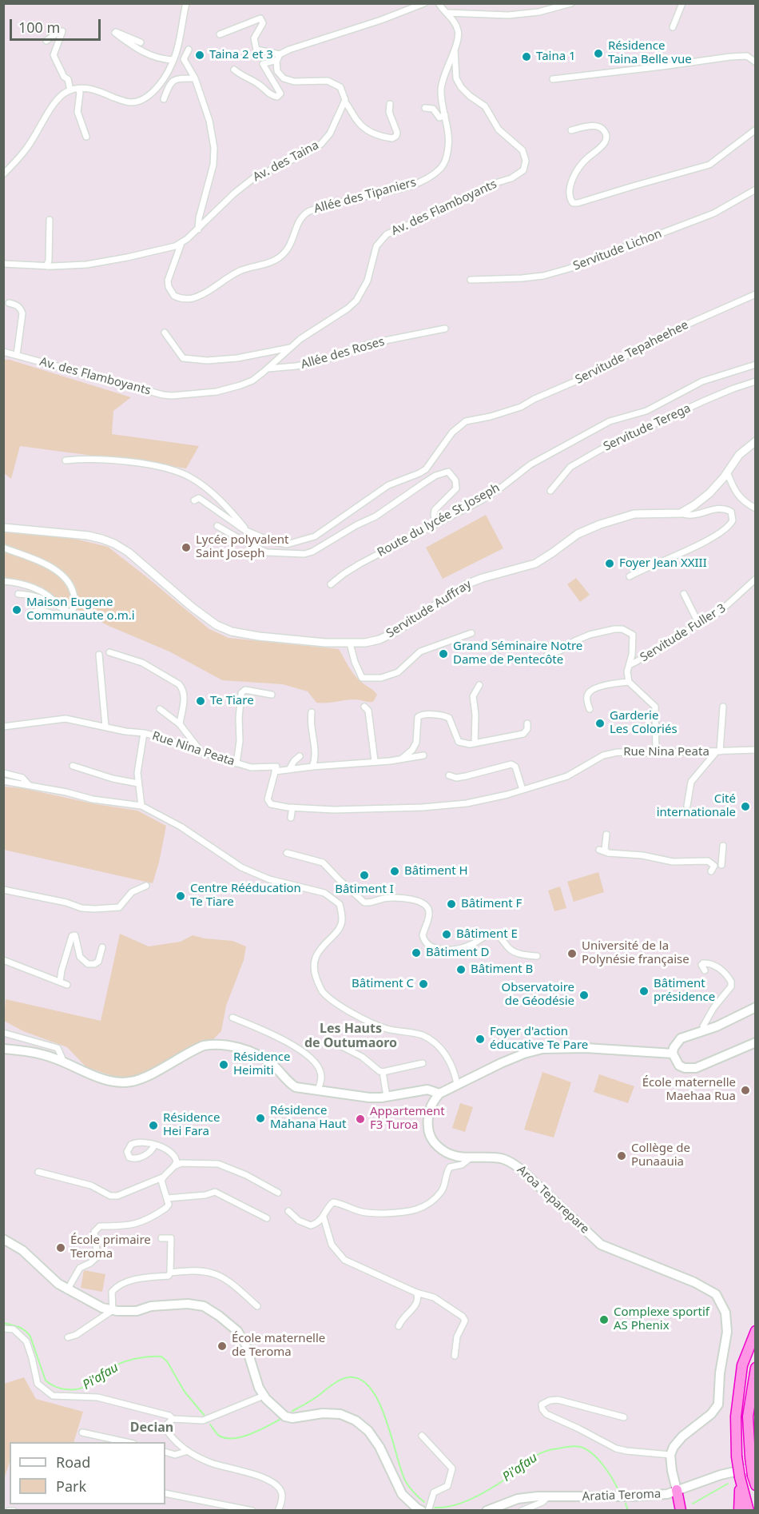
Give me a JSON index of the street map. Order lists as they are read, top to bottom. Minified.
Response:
{"streets":{"main road":["Aroa Teparepare","Aratia Teroma"],"street":["Av. des Taina","Allée des Tipaniers","Av. des Flamboyants","Servitude Lichon","Servitude Tepaheehee","Allée des Roses","Servitude Terega","Route du lycée St Joseph","Servitude Auffray","Servitude Fuller 3","Rue Nina Peata"]},"crossings":[["Av. des Taina","Allée des Tipaniers"],["Allée des Tipaniers","Av. des Flamboyants"],["Av. des Flamboyants","Allée des Roses"]],"districts":["Les Hauts de Outumaoro","Decian"],"water":["Pi'afau"],"places":["Résidence Taina Belle vue","Taina 2 et 3","Taina 1","Lycée polyvalent Saint Joseph","Foyer Jean XXIII","Maison Eugene Communaute o.m.i","Grand Séminaire Notre Dame de Pentecôte","Te Tiare","Garderie Les Coloriés","Cité internationale","Bâtiment H","Bâtiment I","Centre Rééducation Te Tiare","Bâtiment F","Bâtiment E","Bâtiment D","Université de la Polynésie française","Bâtiment B","Bâtiment C","Bâtiment présidence","Observatoire de Géodésie","Foyer d'action éducative Te Pare","Résidence Heimiti","École maternelle Maehaa Rua","Résidence Mahana Haut","Appartement F3 Turoa","Résidence Hei Fara","Collège de Punaauia","École primaire Teroma","Complexe sportif AS Phenix","École maternelle de Teroma"],"legend":["Road","Park"],"scale_bar":"100 m"}
